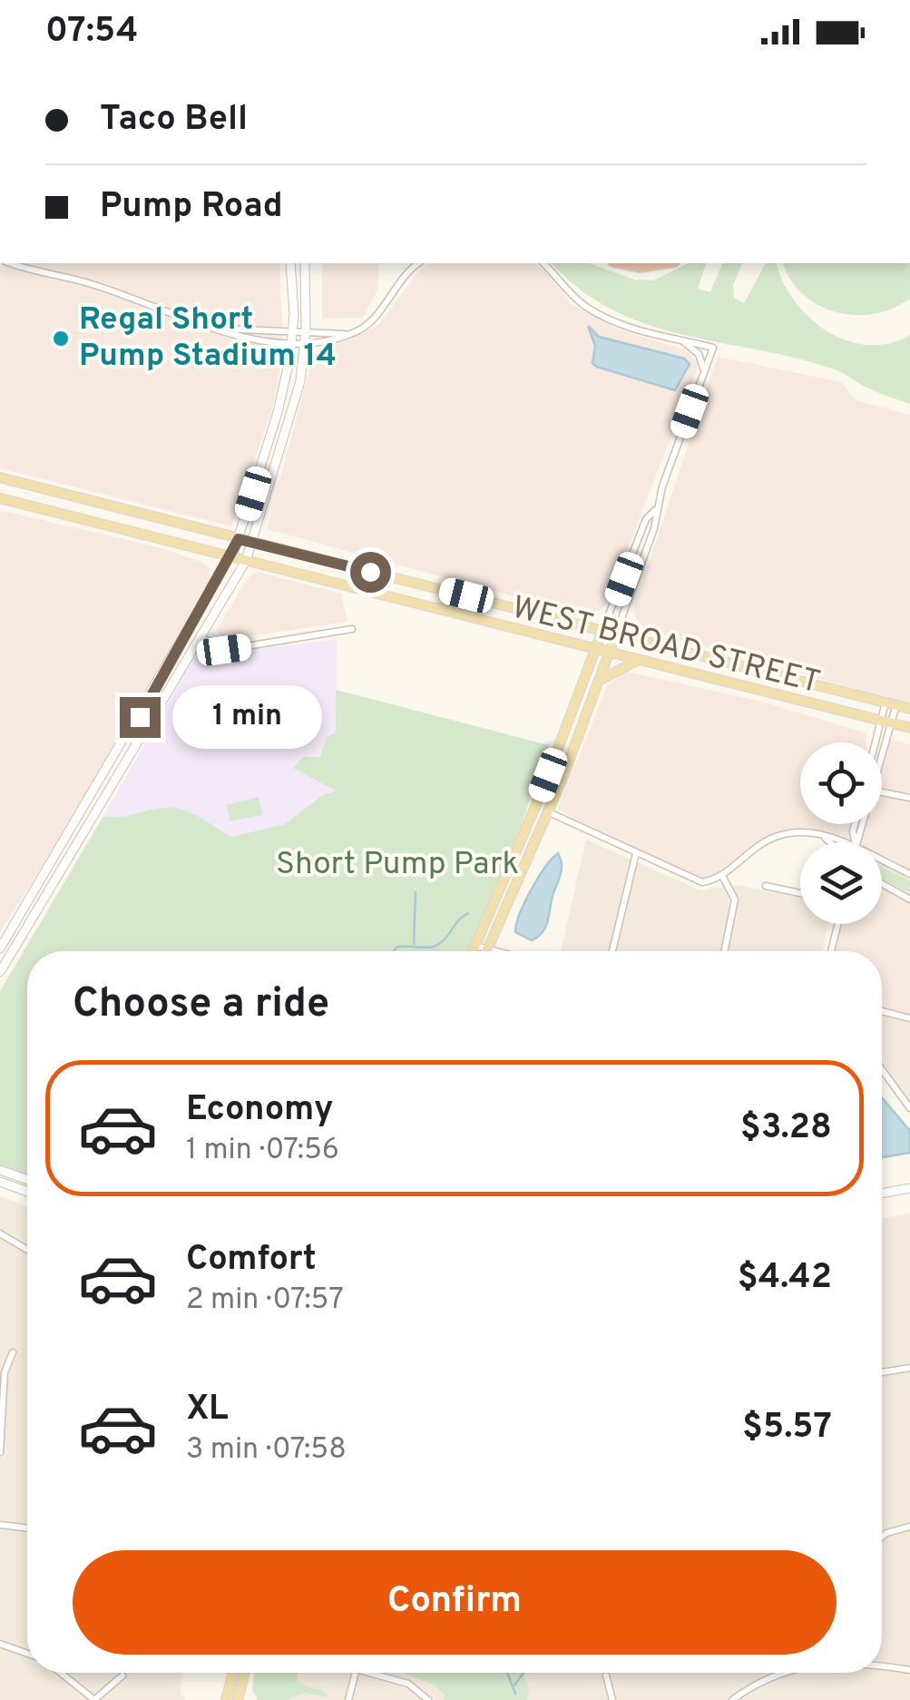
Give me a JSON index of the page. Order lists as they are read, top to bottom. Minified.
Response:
{"streets":{"main road":["WEST BROAD STREET"]},"parks":["Short Pump Park"],"places":["Regal Short Pump Stadium 14"],"page":{"status":"07:54","banner":["Taco Bell","Pump Road"],"bubble":"1 min","heading":"Choose a ride","list":[{"name":"Economy","note":"1 min · 07:56","value":"$3.28"},{"name":"Comfort","note":"2 min · 07:57","value":"$4.42"},{"name":"XL","note":"3 min · 07:58","value":"$5.57"}],"buttons":"Confirm"}}
